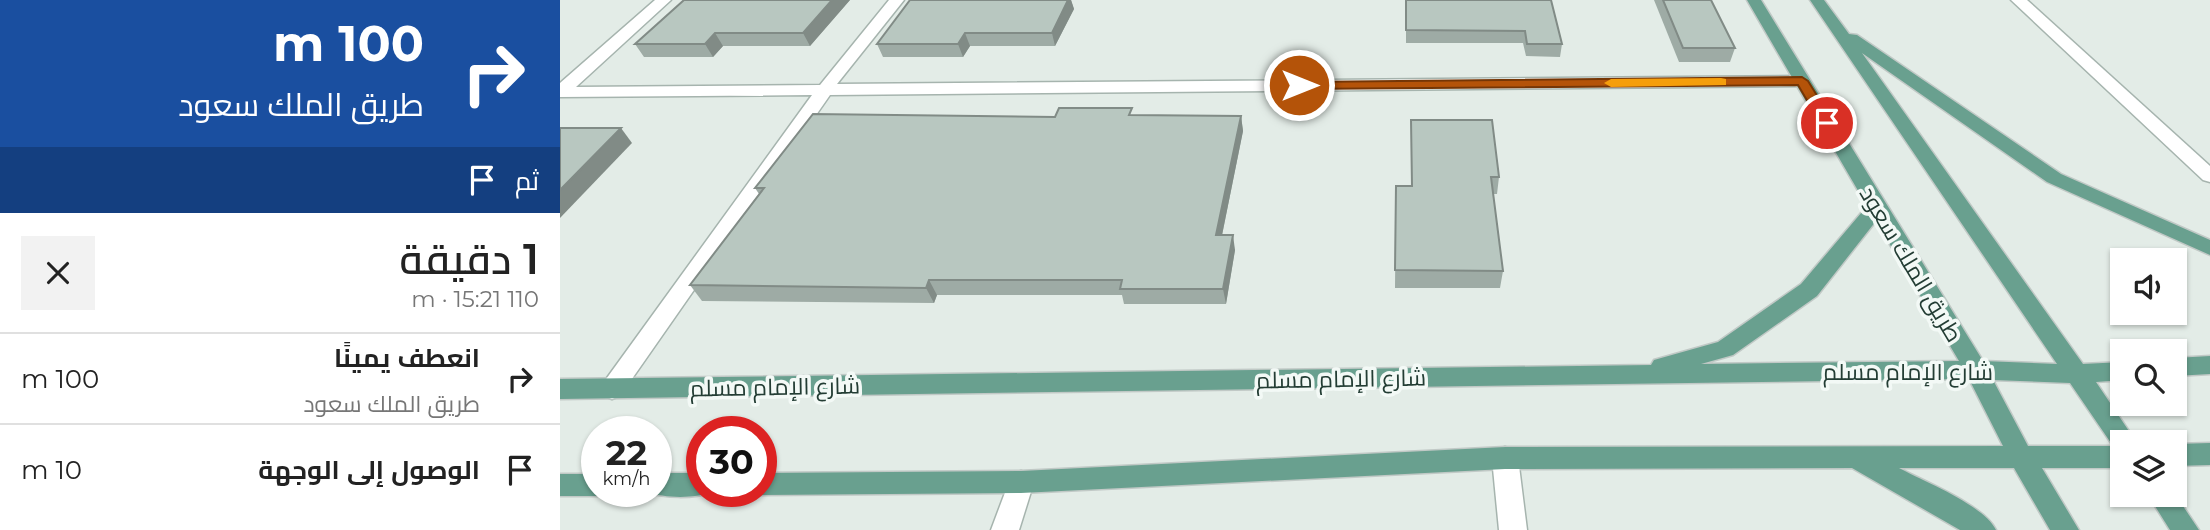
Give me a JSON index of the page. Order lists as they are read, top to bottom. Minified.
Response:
{"streets":{"main road":["طريق الملك سعود","شارع الإمام مسلم"]},"crossings":[["طريق الملك سعود","شارع الإمام مسلم"]],"page":{"turn":["100 m","طريق الملك سعود"],"then":"ثم","heading":["1 دقيقة","110 m · 15:21"],"list":[{"name":"انعطف يمينًا","note":"طريق الملك سعود","value":"100 m"},{"name":"الوصول إلى الوجهة","value":"10 m"}],"speed":"22 km/h","limit":"30"}}
